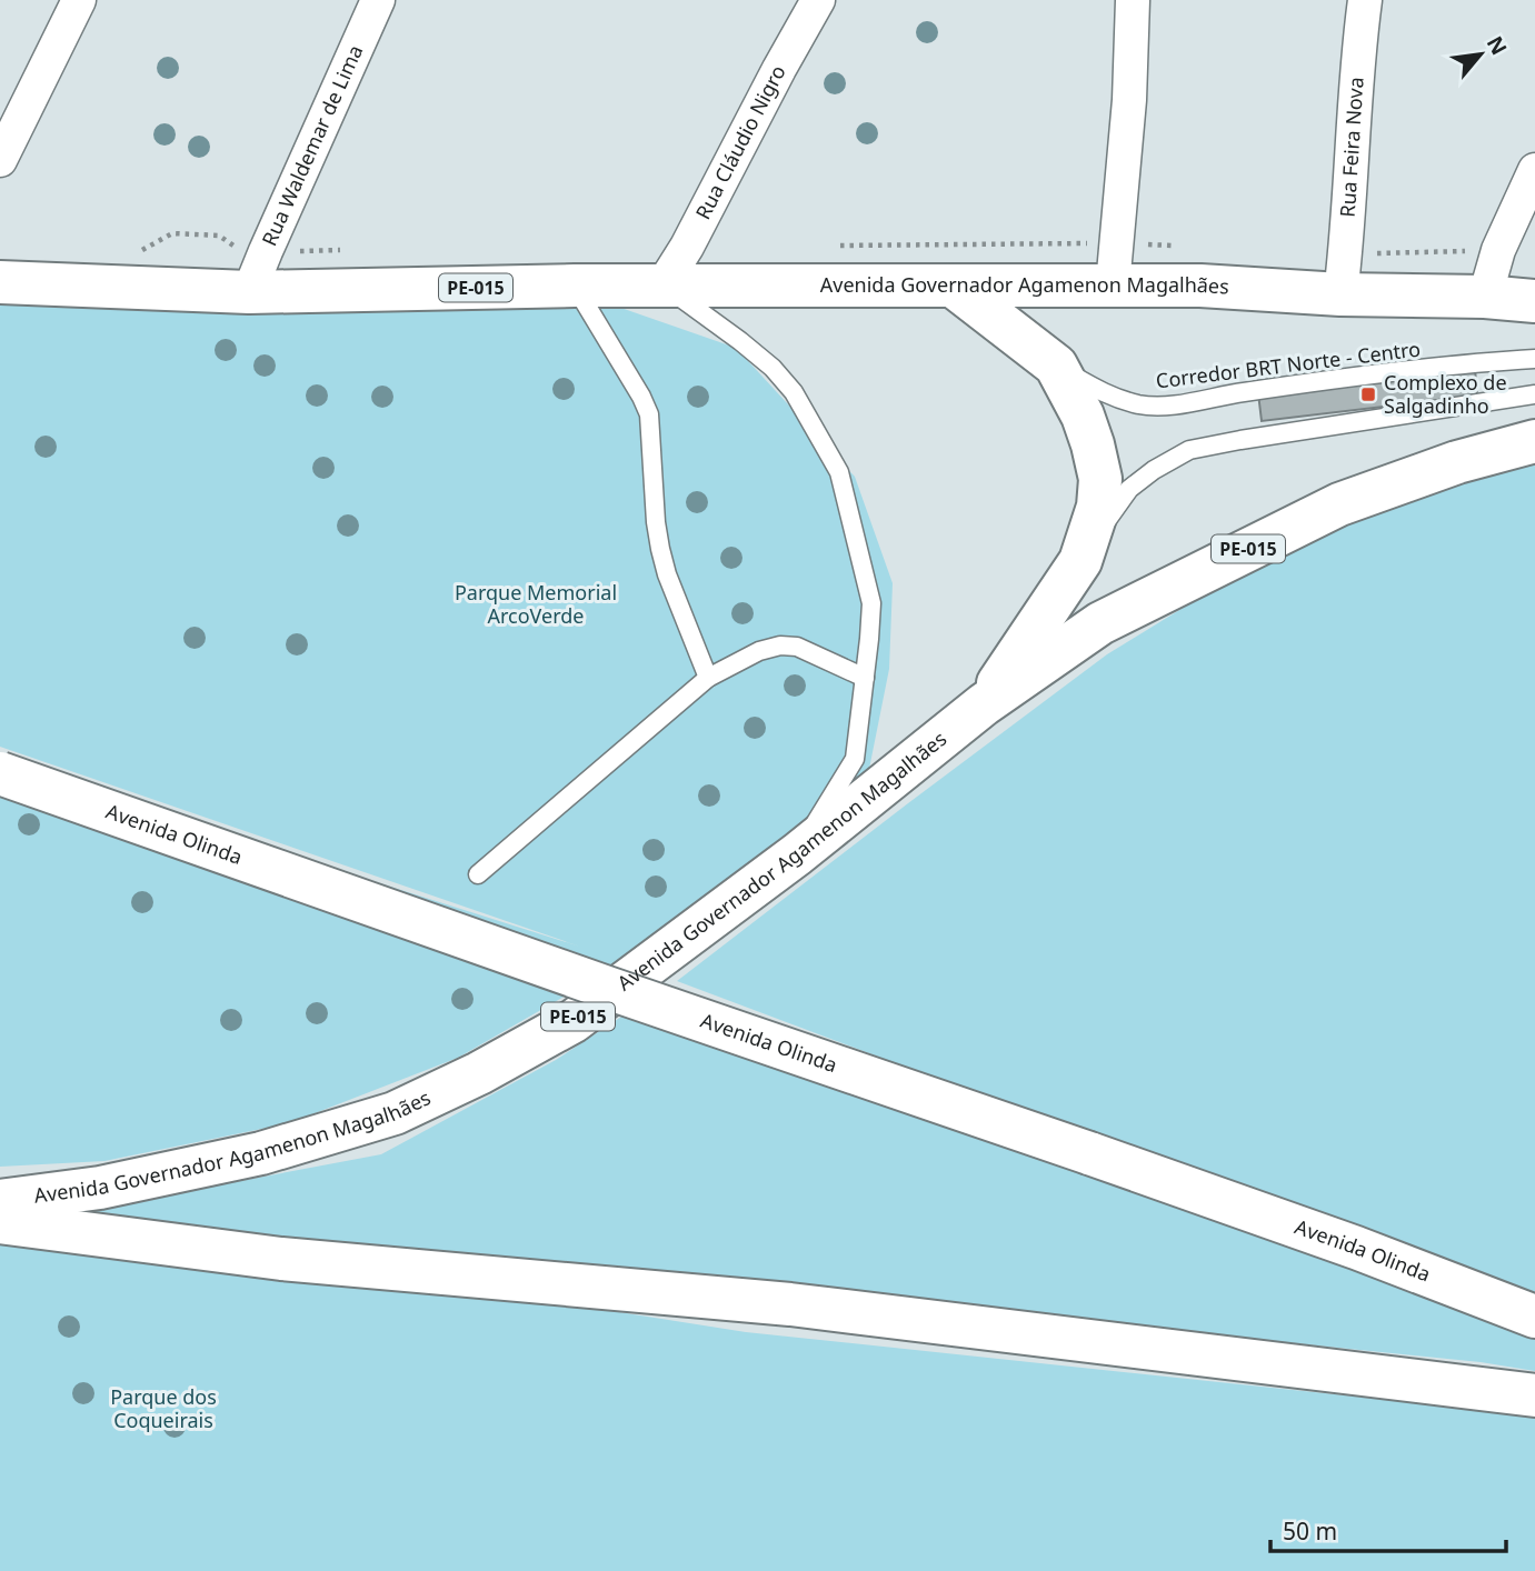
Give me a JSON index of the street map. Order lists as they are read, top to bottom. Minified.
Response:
{"streets":{"main road":["Avenida Governador Agamenon Magalhães","PE-015","Avenida Olinda"],"street":["Rua Cláudio Nigro","Rua Waldemar de Lima","Rua Feira Nova"],"lane":["Corredor BRT Norte - Centro"]},"crossings":[["Rua Cláudio Nigro","Avenida Governador Agamenon Magalhães"],["Rua Waldemar de Lima","Avenida Governador Agamenon Magalhães"],["Rua Feira Nova","Avenida Governador Agamenon Magalhães"]],"parks":["Parque Memorial ArcoVerde","Parque dos Coqueirais"],"places":{"transit":["Complexo de Salgadinho"]},"scale_bar":"50 m","north":"top right"}
